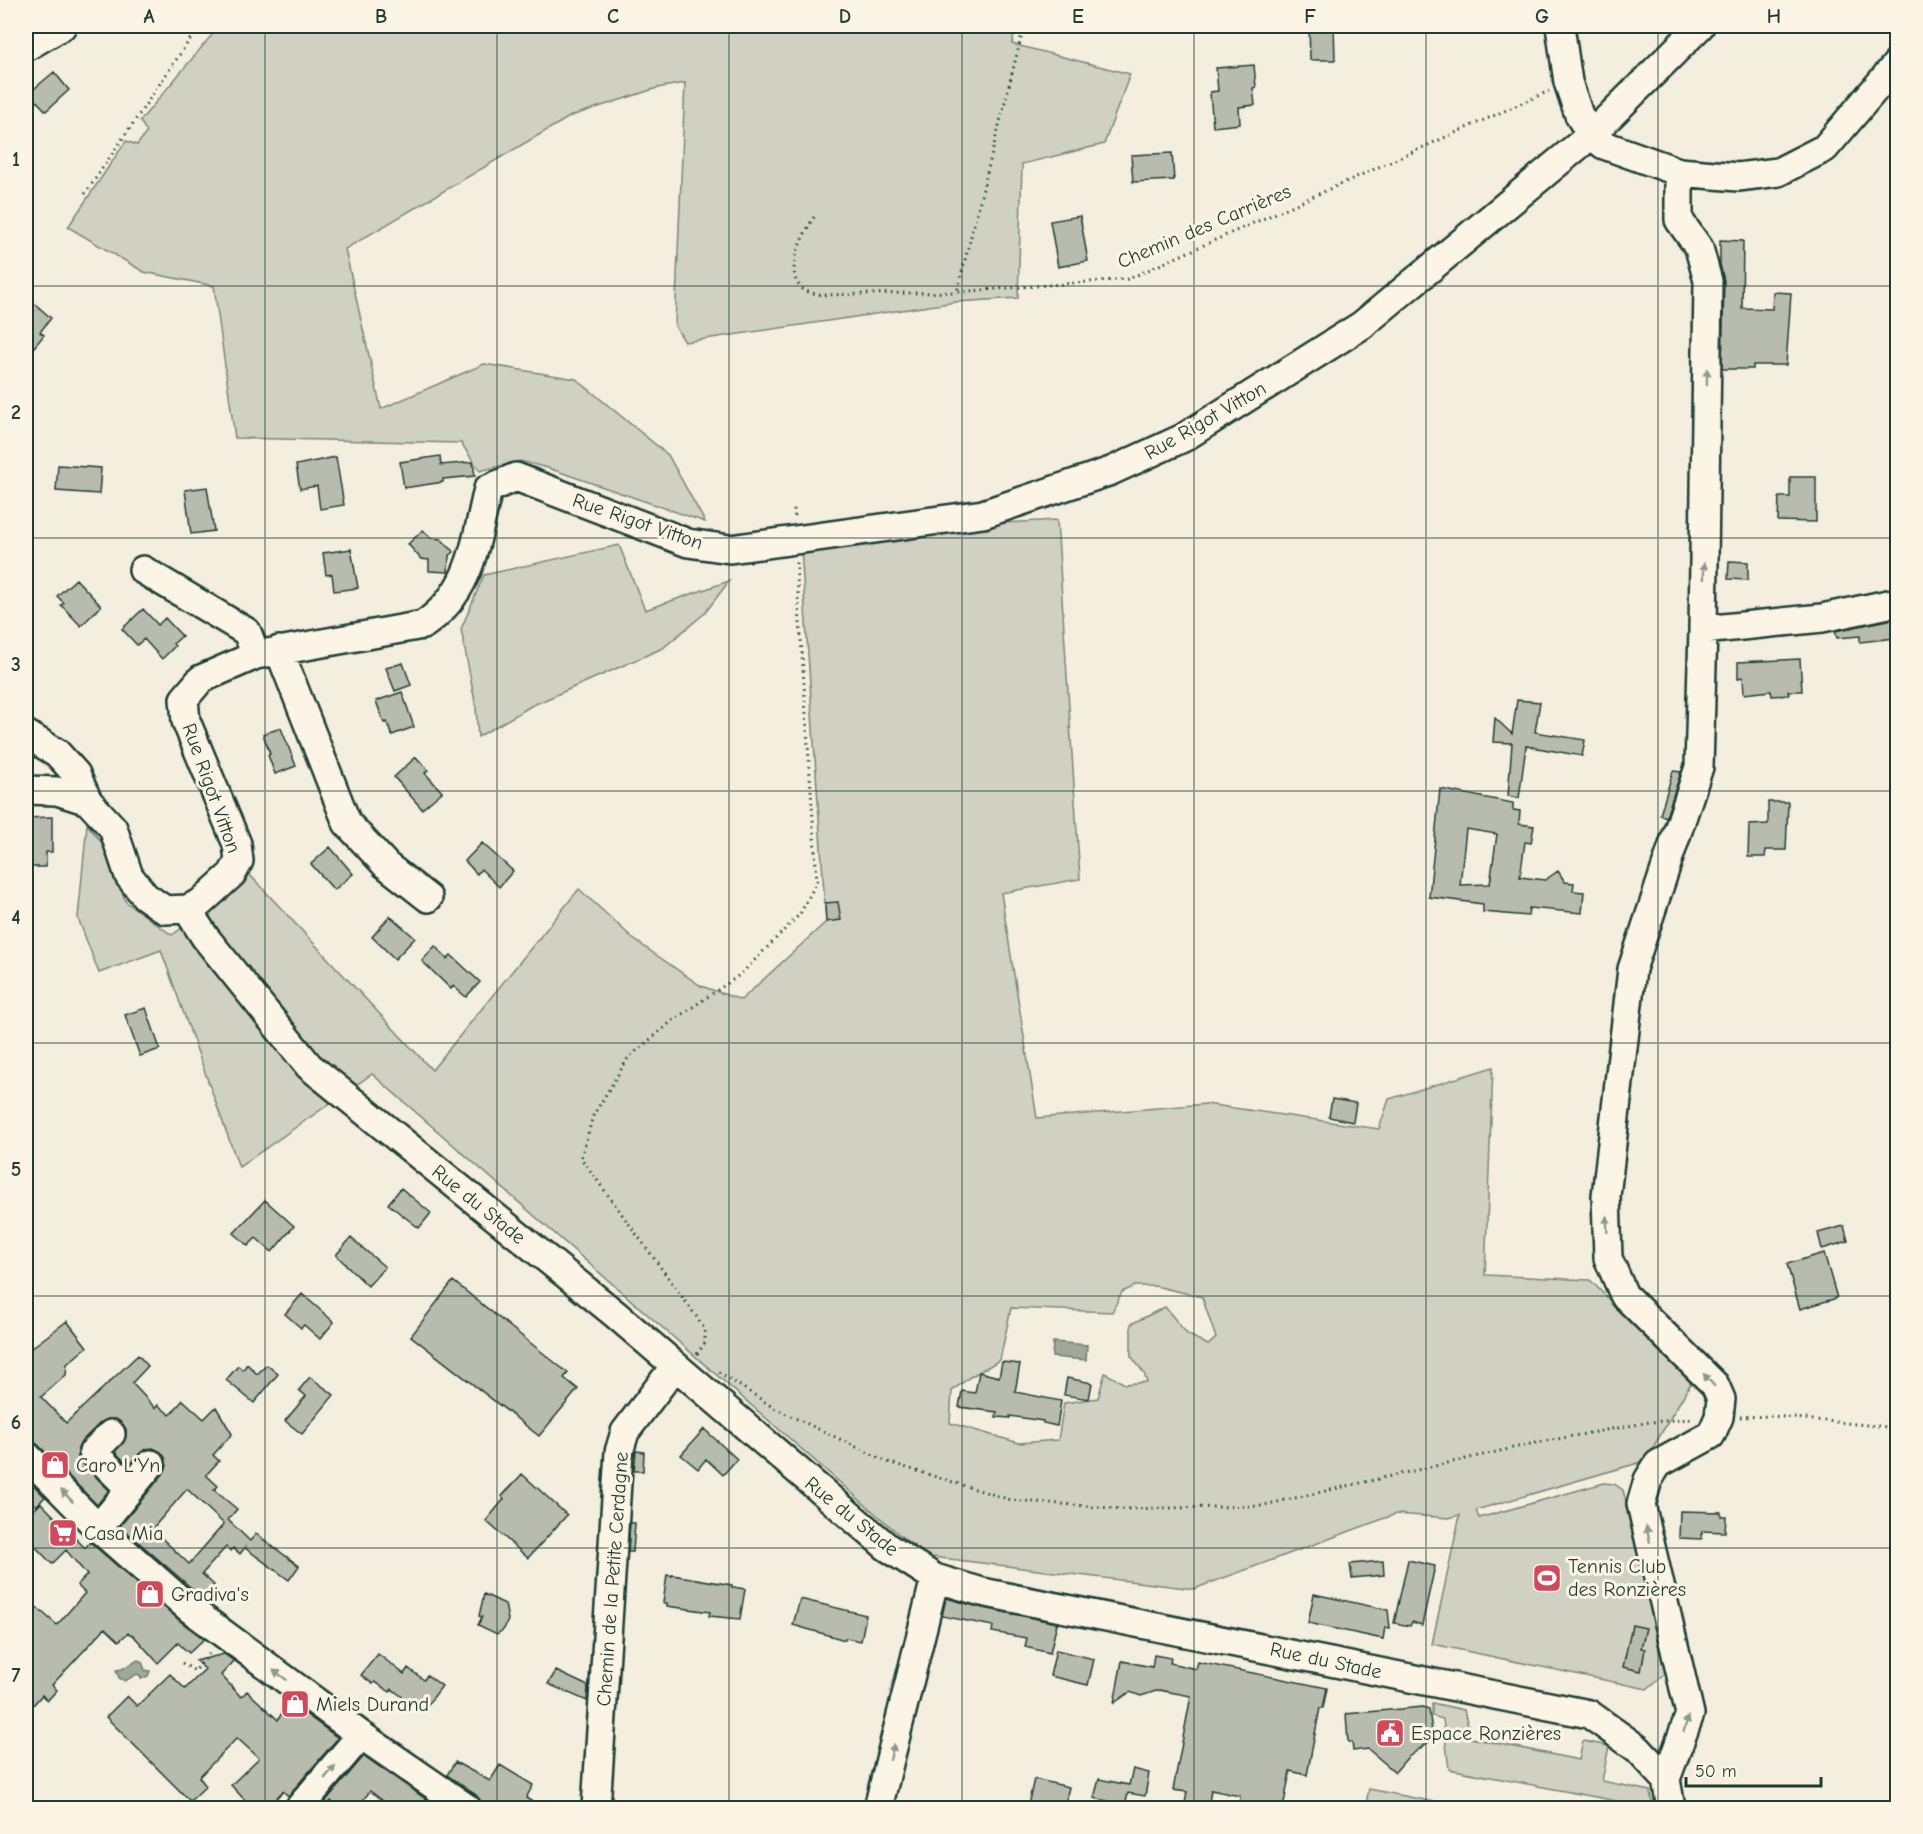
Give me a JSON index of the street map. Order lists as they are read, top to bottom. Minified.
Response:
{"streets":{"street":["Rue Rigot Vitton","Rue du Stade","Chemin de la Petite Cerdagne"],"path":["Chemin des Carrières"]},"crossings":[["Rue Rigot Vitton","Rue du Stade"],["Rue du Stade","Chemin de la Petite Cerdagne"]],"places":{"shop":["Caro L'Yn","Gradiva's","Miels Durand"],"supermarket":["Casa Mia"],"sports":["Tennis Club des Ronzières"],"public building":["Espace Ronzières"]},"scale_bar":"50 m","grid":{"columns":["A","B","C","D","E","F","G","H"],"rows":["1","2","3","4","5","6","7"]}}
